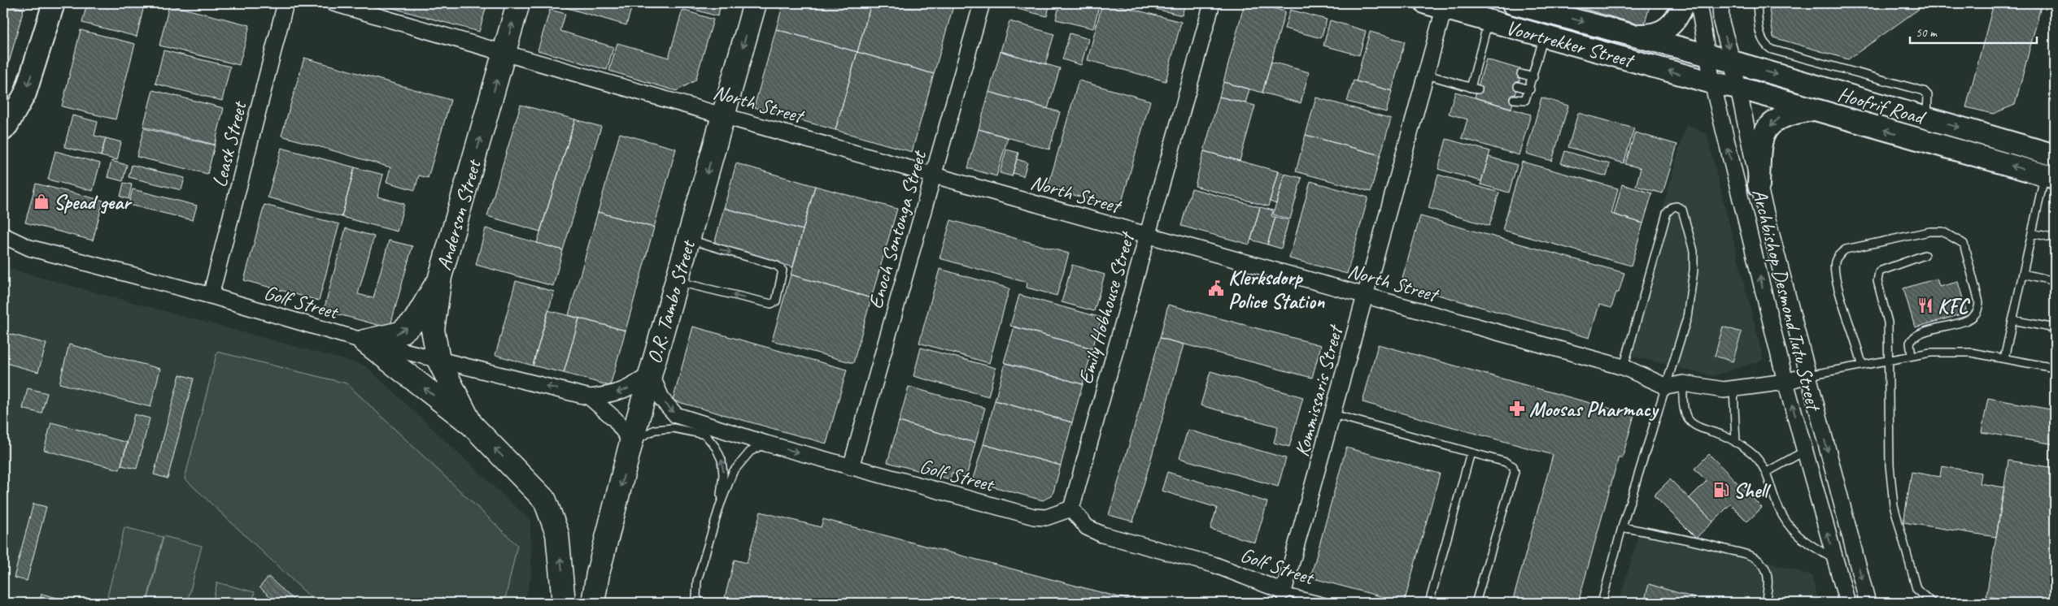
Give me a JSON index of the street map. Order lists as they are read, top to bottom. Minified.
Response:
{"streets":{"main road":["Anderson Street","O.R. Tambo Street"],"street":["Voortrekker Street","North Street","Hoofrif Road","Leask Street","Enoch Sontonga Street","Archbishop Desmond Tutu Street","Golf Street","Emily Hobhouse Street","Kommissaris Street"]},"crossings":[["Voortrekker Street","Hoofrif Road"],["Voortrekker Street","Archbishop Desmond Tutu Street"],["Voortrekker Street","Kommissaris Street"],["North Street","Anderson Street"],["North Street","Enoch Sontonga Street"],["North Street","O.R. Tambo Street"],["North Street","Emily Hobhouse Street"],["North Street","Kommissaris Street"],["Hoofrif Road","Archbishop Desmond Tutu Street"],["Leask Street","Golf Street"],["Anderson Street","Golf Street"],["Enoch Sontonga Street","Golf Street"],["Golf Street","O.R. Tambo Street"],["Golf Street","Emily Hobhouse Street"],["Golf Street","Kommissaris Street"]],"one_way":["Anderson Street","O.R. Tambo Street"],"places":{"shop":["Spead gear"],"public building":["Klerksdorp Police Station"],"restaurant":["KFC"],"pharmacy":["Moosas Pharmacy"],"fuel station":["Shell"]},"scale_bar":"50 m"}
